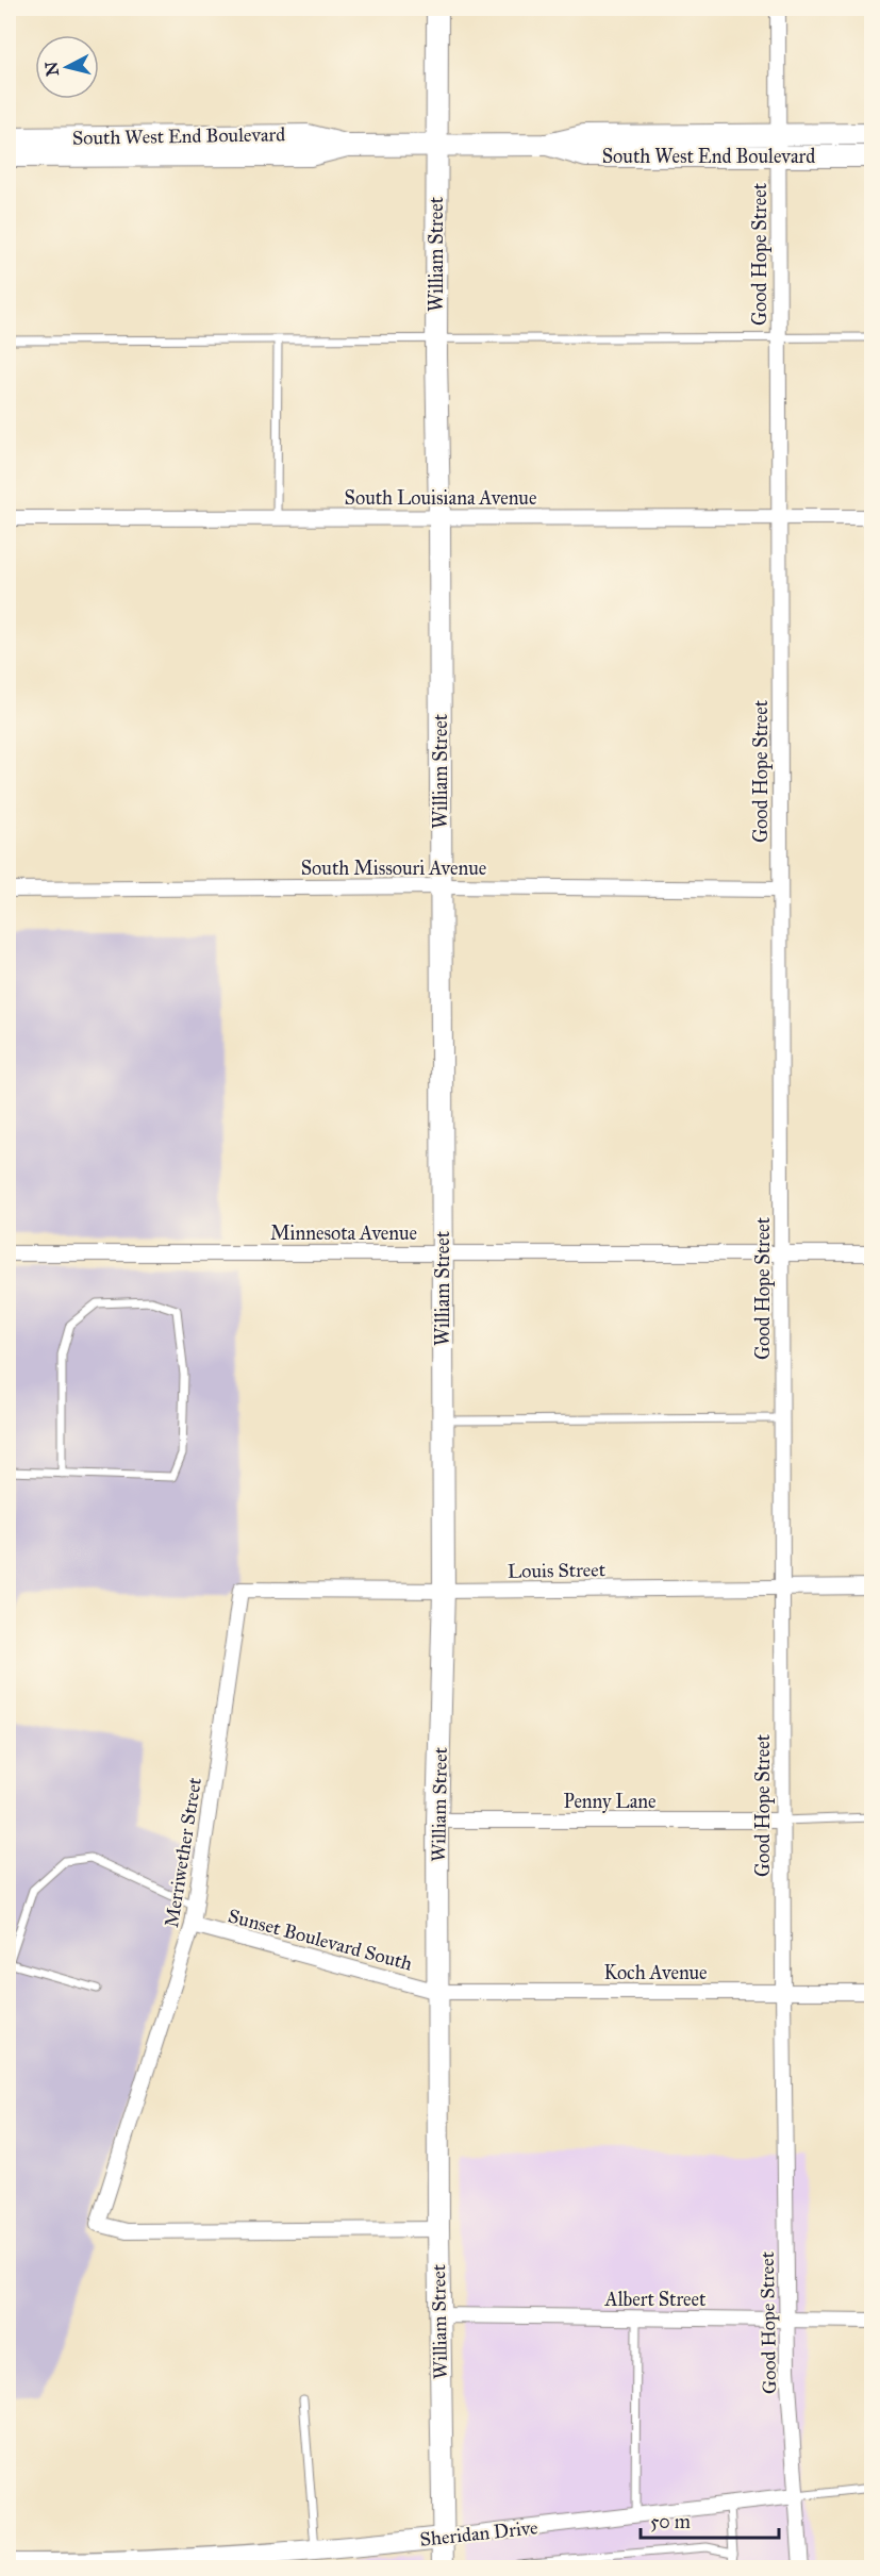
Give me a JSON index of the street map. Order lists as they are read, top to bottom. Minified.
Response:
{"streets":{"main road":["South West End Boulevard","William Street","Sheridan Drive"],"street":["Good Hope Street","South Louisiana Avenue","South Missouri Avenue","Minnesota Avenue","Louis Street","Penny Lane","Merriwether Street","Sunset Boulevard South","Koch Avenue","Albert Street"]},"crossings":[["South West End Boulevard","William Street"],["South West End Boulevard","Good Hope Street"],["William Street","South Louisiana Avenue"],["William Street","South Missouri Avenue"],["William Street","Minnesota Avenue"],["William Street","Louis Street"],["William Street","Penny Lane"],["William Street","Merriwether Street"],["William Street","Sunset Boulevard South"],["William Street","Koch Avenue"],["William Street","Albert Street"],["William Street","Sheridan Drive"],["Good Hope Street","South Louisiana Avenue"],["Good Hope Street","South Missouri Avenue"],["Good Hope Street","Minnesota Avenue"],["Good Hope Street","Louis Street"],["Good Hope Street","Penny Lane"],["Good Hope Street","Koch Avenue"],["Good Hope Street","Albert Street"],["Good Hope Street","Sheridan Drive"],["Louis Street","Merriwether Street"],["Merriwether Street","Sunset Boulevard South"],["Sunset Boulevard South","Koch Avenue"]],"scale_bar":"50 m","north":"left"}
